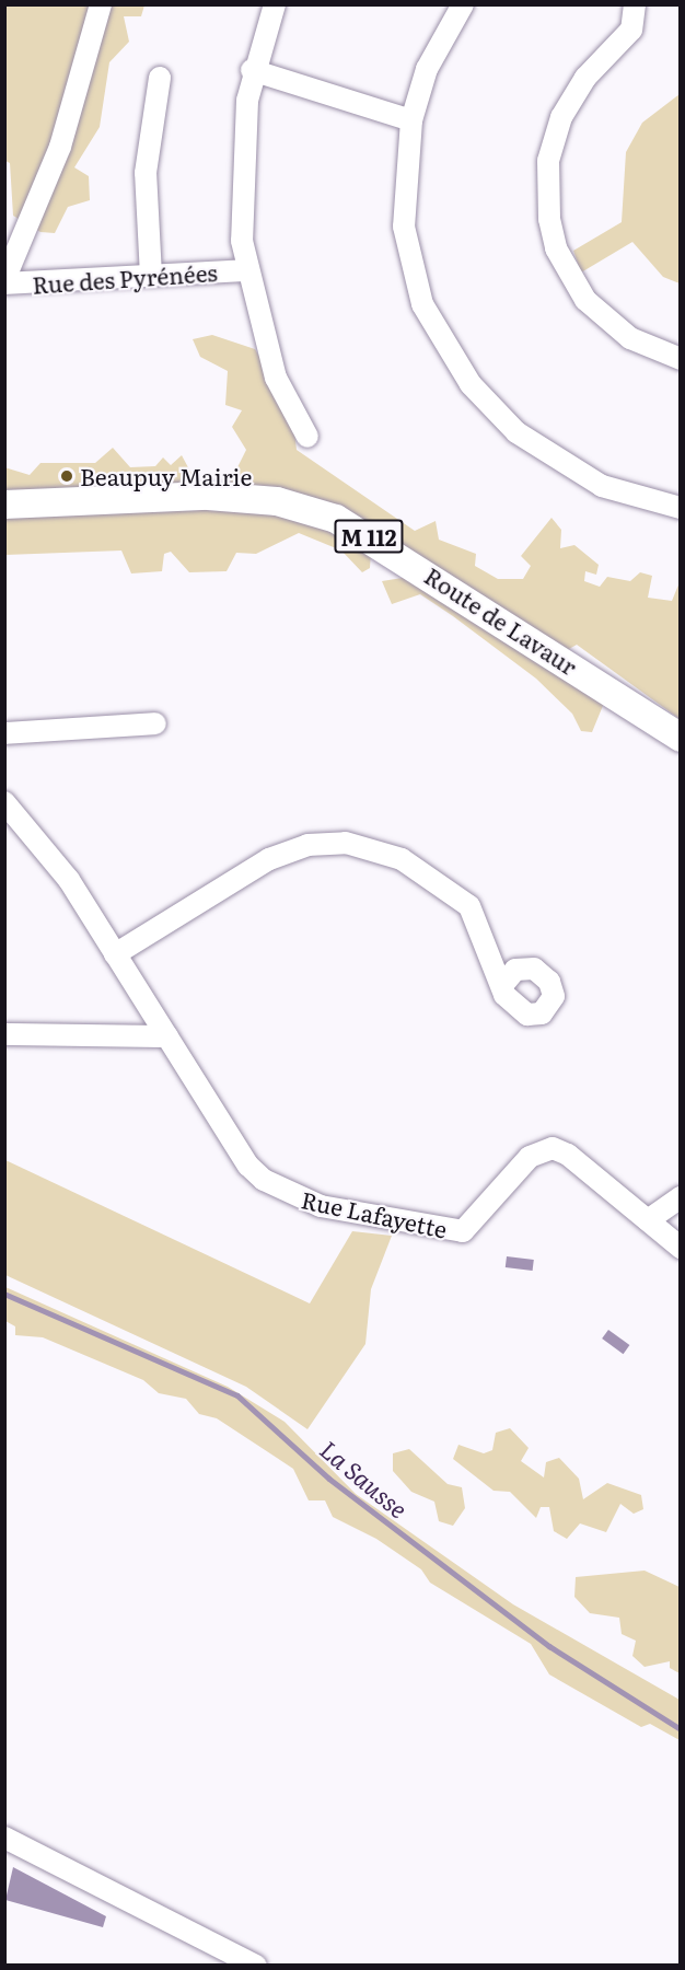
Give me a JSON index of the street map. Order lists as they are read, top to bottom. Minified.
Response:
{"streets":{"main road":["M 112","Route de Lavaur"],"street":["Rue des Pyrénées","Rue Lafayette"]},"water":["La Sausse"],"places":["Beaupuy Mairie"]}
